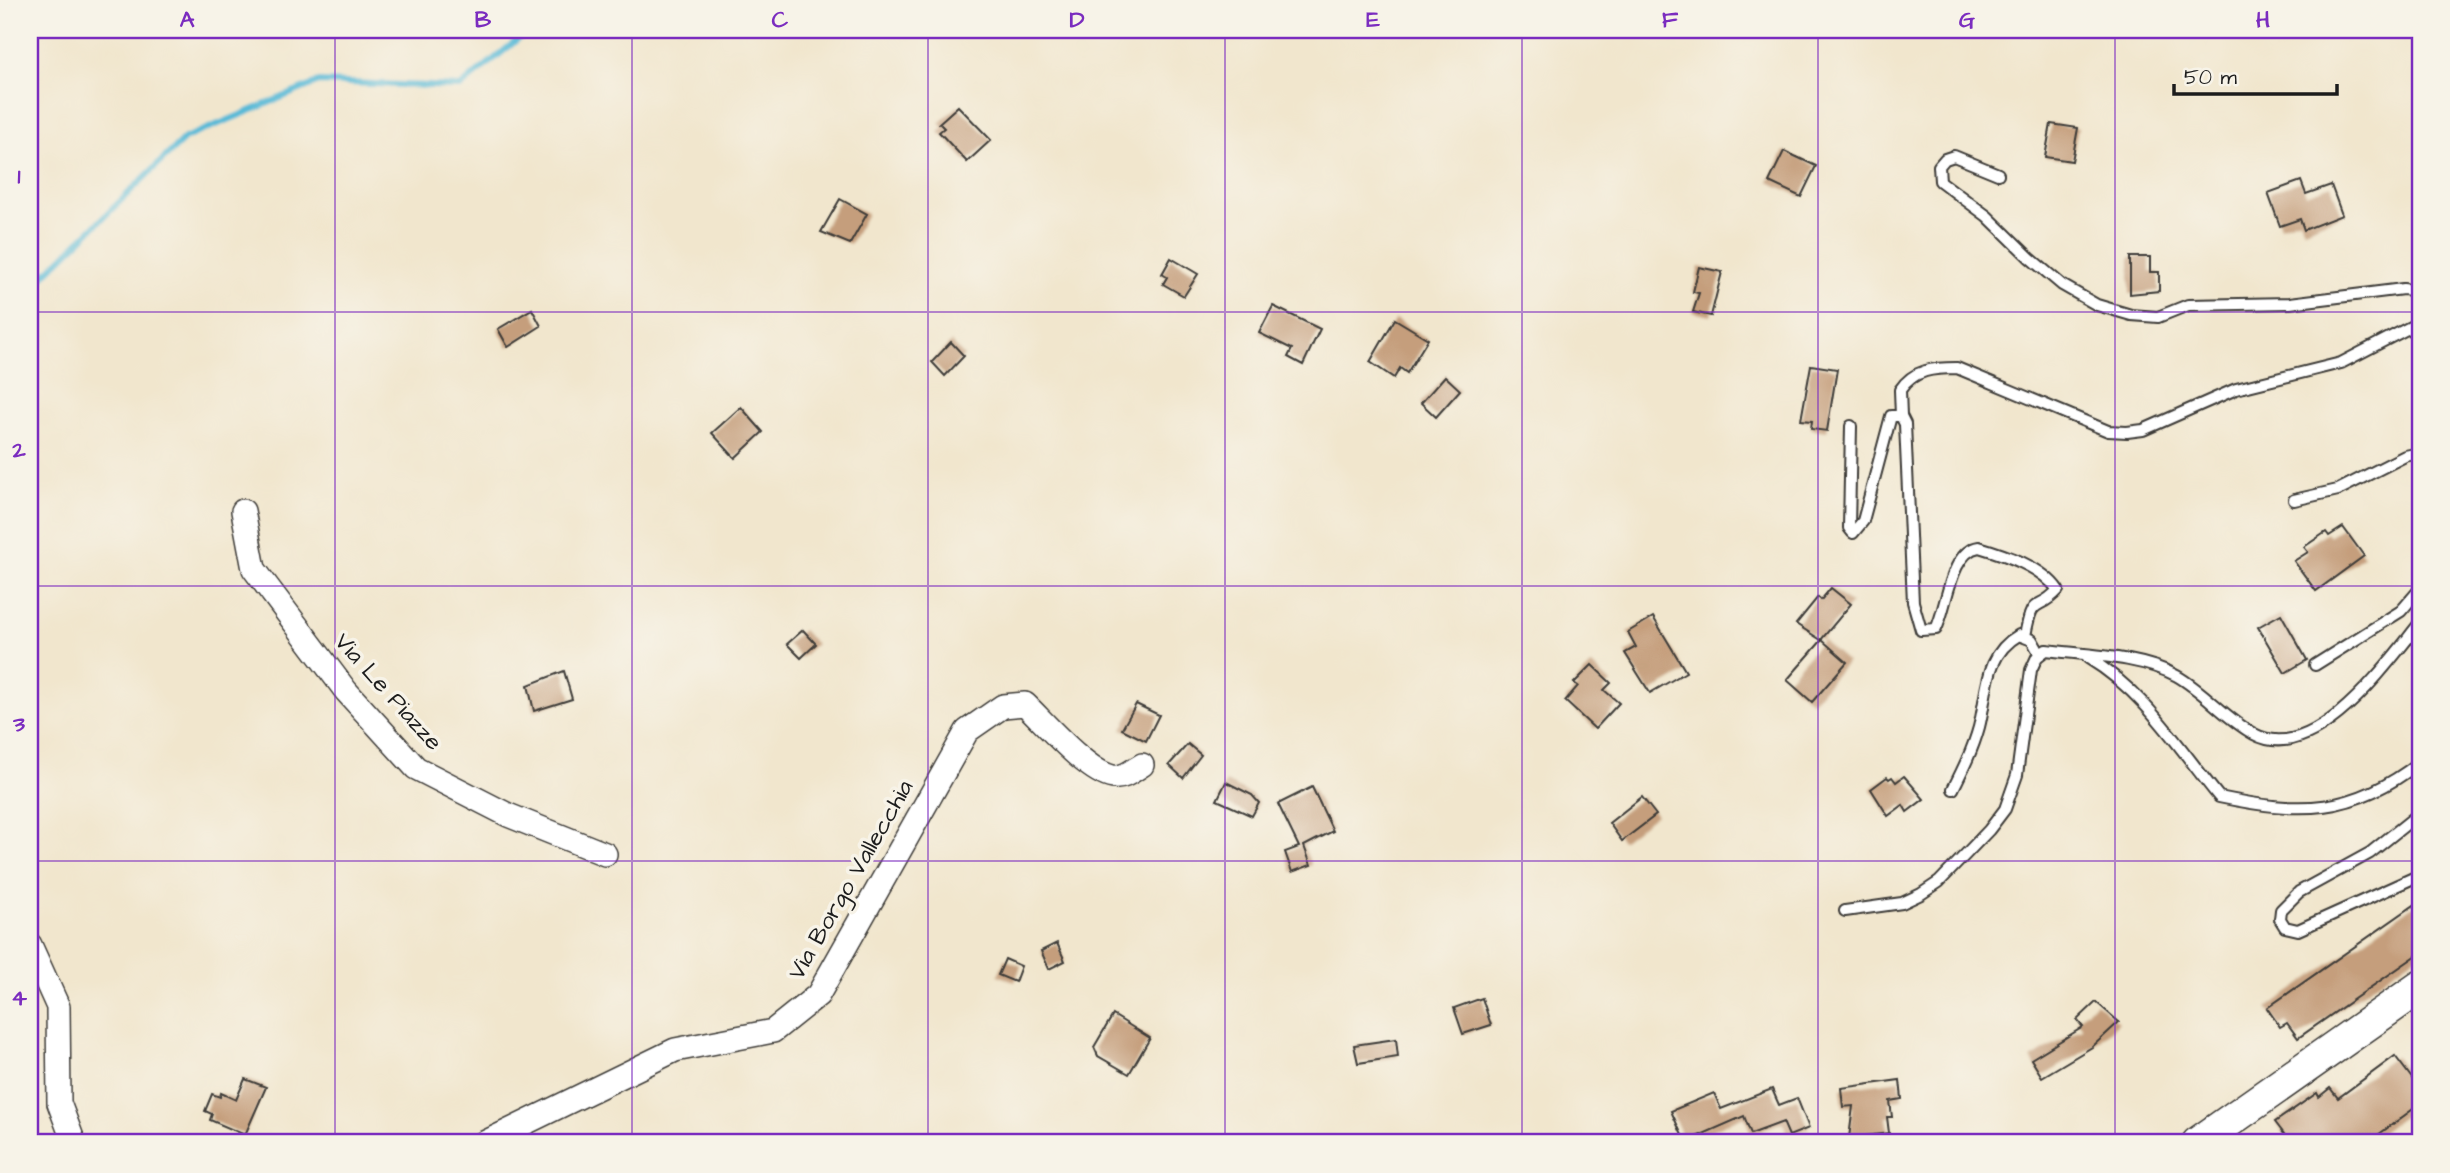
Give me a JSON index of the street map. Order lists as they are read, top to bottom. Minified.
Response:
{"streets":{"street":["Via Le Piazze","Via Borgo Vallecchia"]},"scale_bar":"50 m","grid":{"columns":["A","B","C","D","E","F","G","H"],"rows":["1","2","3","4"]}}
